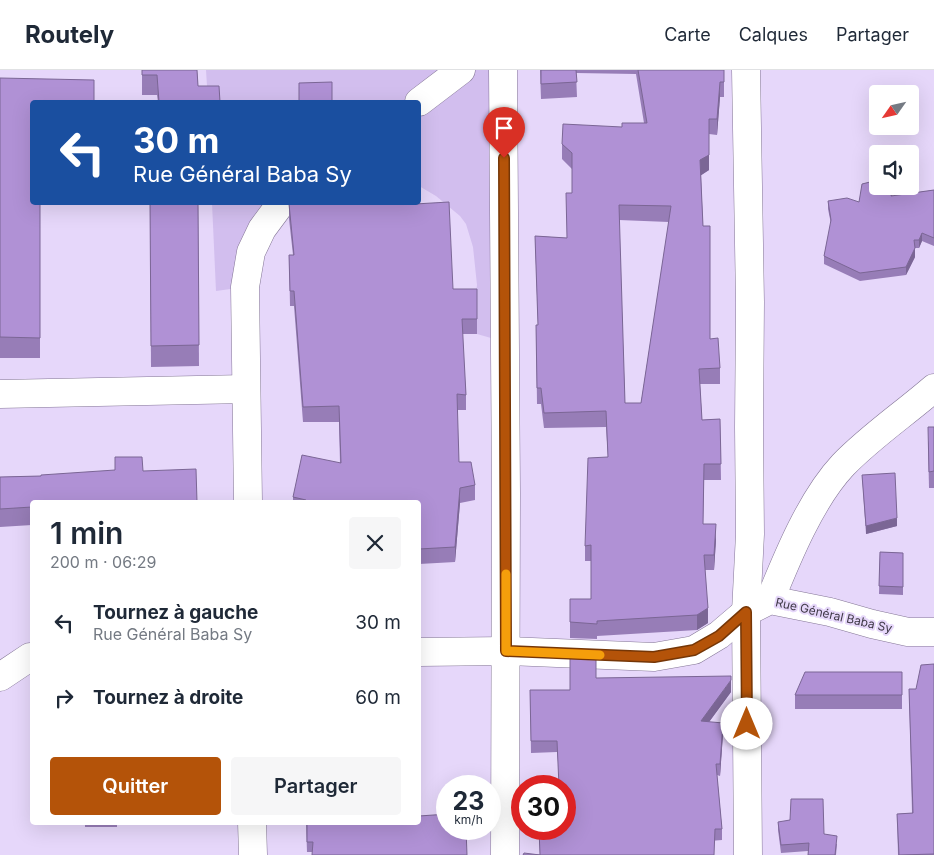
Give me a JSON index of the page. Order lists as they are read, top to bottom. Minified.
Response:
{"streets":{"street":["Rue Général Baba Sy"]},"north":"bottom left","page":{"header":"Routely","nav":["Carte","Calques","Partager"],"turn":["30 m","Rue Général Baba Sy"],"heading":["1 min","200 m · 06:29"],"list":[{"name":"Tournez à gauche","note":"Rue Général Baba Sy","value":"30 m"},{"name":"Tournez à droite","value":"60 m"}],"buttons":["Quitter","Partager"],"speed":"23 km/h","limit":"30"}}
